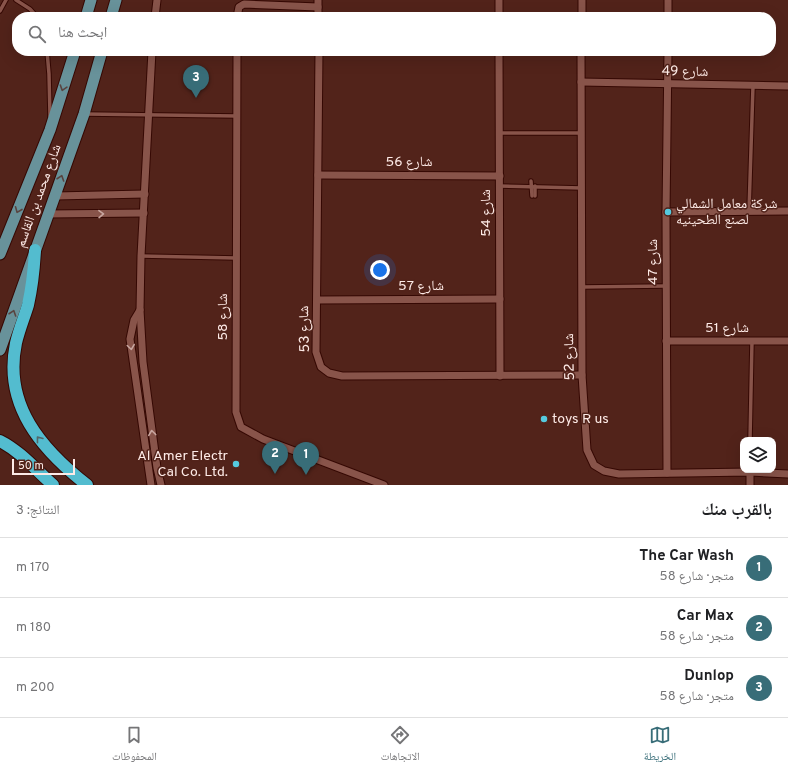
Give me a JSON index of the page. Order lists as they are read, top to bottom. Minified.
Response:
{"streets":{"main road":["شارع محمد بن القاسم"],"street":["شارع 49","شارع 56","شارع 54","شارع 47","شارع 57","شارع 58","شارع 51","شارع 53","شارع 52"]},"crossings":[["شارع 49","شارع 47"],["شارع 49","شارع 52"],["شارع 56","شارع 54"],["شارع 56","شارع 53"],["شارع 54","شارع 57"],["شارع 54","شارع 53"],["شارع 47","شارع 51"],["شارع 47","شارع 52"],["شارع 57","شارع 53"],["شارع 53","شارع 52"]],"places":["شركة معامل الشمالي لصنع الطحينيه","toys R us","Al Amer Electr Cal Co. Ltd."],"scale_bar":"50 m","page":{"search":"ابحث هنا","pins":["3","2","1"],"scale":"50 m","heading":["بالقرب منك","النتائج: 3"],"list":[{"mark":"1","name":"The Car Wash","note":"متجر · شارع 58","value":"170 m"},{"mark":"2","name":"Car Max","note":"متجر · شارع 58","value":"180 m"},{"mark":"3","name":"Dunlop","note":"متجر · شارع 58","value":"200 m"}],"nav":["الخريطة","الاتجاهات","المحفوظات"]}}
